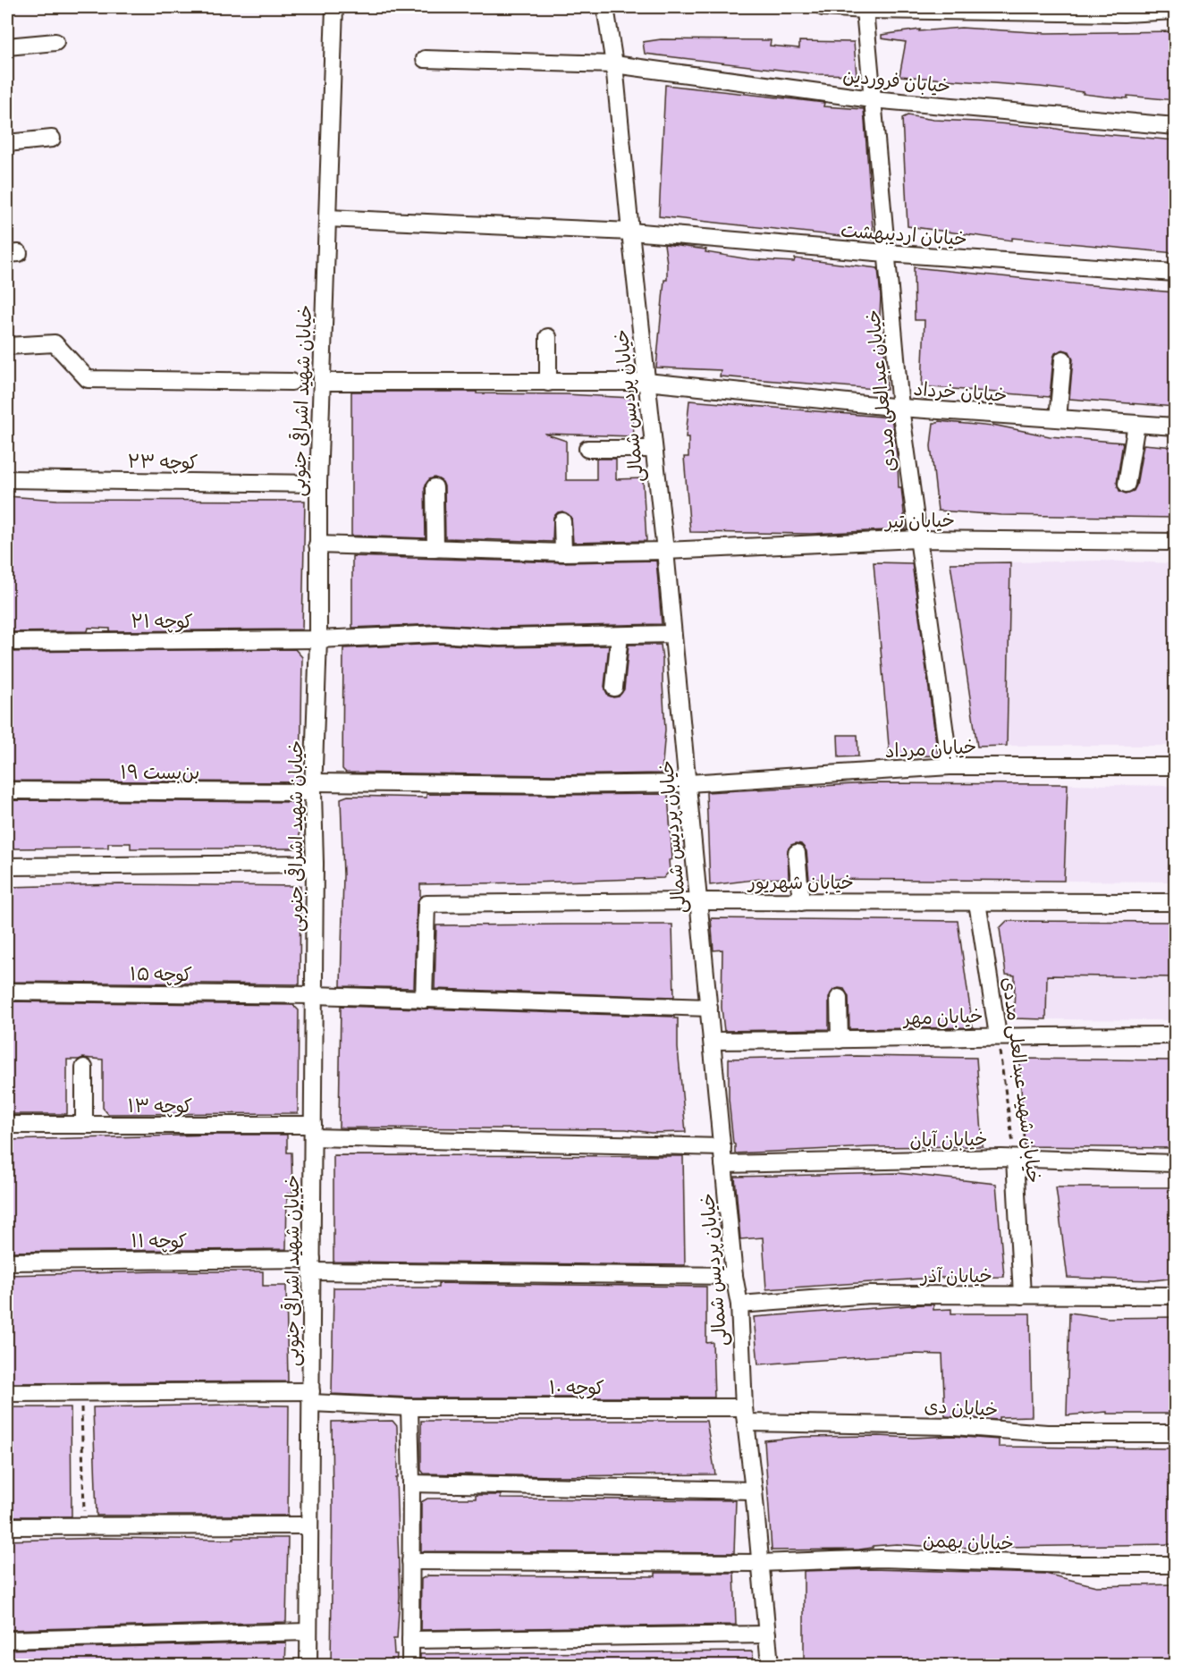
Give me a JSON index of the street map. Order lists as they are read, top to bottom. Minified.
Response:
{"streets":{"street":["خیابان فروردین","خیابان اردیبهشت","خیابان عبدالعلی مددی","خیابان خرداد","خیابان شهید اشراقی جنوبی","خیابان پردیس شمالی","کوچه ۲۳","خیابان تیر","کوچه ۲۱","خیابان مرداد","بن‌بست ۱۹","خیابان شهریور","کوچه ۱۵","خیابان مهر","خیابان شهید عبدالعلی مددی","کوچه ۱۳","خیابان آبان","کوچه ۱۱","خیابان آذر","کوچه ۱۰","خیابان دی","خیابان بهمن"]},"crossings":[["خیابان فروردین","خیابان عبدالعلی مددی"],["خیابان فروردین","خیابان پردیس شمالی"],["خیابان اردیبهشت","خیابان عبدالعلی مددی"],["خیابان اردیبهشت","خیابان شهید اشراقی جنوبی"],["خیابان اردیبهشت","خیابان پردیس شمالی"],["خیابان عبدالعلی مددی","خیابان خرداد"],["خیابان عبدالعلی مددی","خیابان تیر"],["خیابان عبدالعلی مددی","خیابان مرداد"],["خیابان خرداد","خیابان شهید اشراقی جنوبی"],["خیابان خرداد","خیابان پردیس شمالی"],["خیابان شهید اشراقی جنوبی","کوچه ۲۳"],["خیابان شهید اشراقی جنوبی","خیابان تیر"],["خیابان شهید اشراقی جنوبی","کوچه ۲۱"],["خیابان شهید اشراقی جنوبی","بن‌بست ۱۹"],["خیابان شهید اشراقی جنوبی","کوچه ۱۵"],["خیابان شهید اشراقی جنوبی","کوچه ۱۳"],["خیابان شهید اشراقی جنوبی","کوچه ۱۱"],["خیابان شهید اشراقی جنوبی","کوچه ۱۰"],["خیابان پردیس شمالی","خیابان تیر"],["خیابان پردیس شمالی","کوچه ۲۱"],["خیابان پردیس شمالی","خیابان مرداد"],["خیابان پردیس شمالی","خیابان شهریور"],["خیابان پردیس شمالی","خیابان مهر"],["خیابان پردیس شمالی","کوچه ۱۳"],["خیابان پردیس شمالی","خیابان آبان"],["خیابان پردیس شمالی","کوچه ۱۱"],["خیابان پردیس شمالی","خیابان آذر"],["خیابان پردیس شمالی","کوچه ۱۰"],["خیابان پردیس شمالی","خیابان دی"],["خیابان پردیس شمالی","خیابان بهمن"],["خیابان مرداد","بن‌بست ۱۹"],["خیابان شهریور","خیابان شهید عبدالعلی مددی"],["خیابان مهر","خیابان شهید عبدالعلی مددی"],["خیابان شهید عبدالعلی مددی","خیابان آبان"],["خیابان شهید عبدالعلی مددی","خیابان آذر"],["کوچه ۱۰","خیابان دی"]]}
